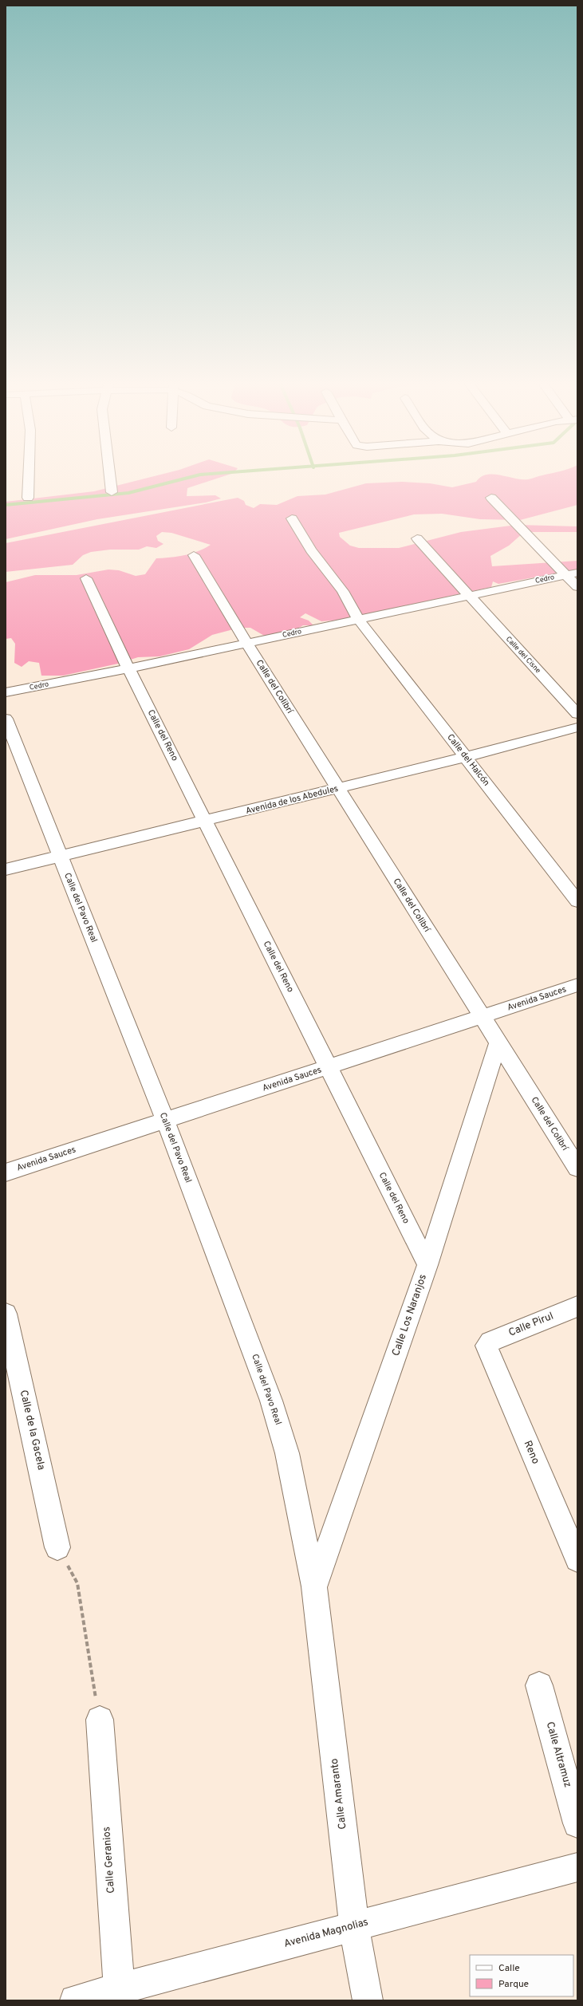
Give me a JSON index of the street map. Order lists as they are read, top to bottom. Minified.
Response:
{"streets":{"street":["Cedro","Calle del Cisne","Calle del Colibrí","Calle del Reno","Calle del Halcón","Avenida de los Abedules","Calle del Pavo Real","Avenida Sauces","Calle Los Naranjos","Calle Pirul","Calle de la Gacela","Reno","Calle Altramuz","Calle Amaranto","Calle Geranios","Avenida Magnolias"]},"crossings":[["Cedro","Calle del Cisne"],["Cedro","Calle del Colibrí"],["Cedro","Calle del Reno"],["Cedro","Calle del Halcón"],["Calle del Colibrí","Avenida de los Abedules"],["Calle del Colibrí","Avenida Sauces"],["Calle del Colibrí","Calle Los Naranjos"],["Calle del Reno","Avenida de los Abedules"],["Calle del Reno","Avenida Sauces"],["Calle del Reno","Calle Los Naranjos"],["Calle del Halcón","Avenida de los Abedules"],["Avenida de los Abedules","Calle del Pavo Real"],["Calle del Pavo Real","Avenida Sauces"],["Calle del Pavo Real","Calle Los Naranjos"],["Calle del Pavo Real","Calle Amaranto"],["Calle Los Naranjos","Calle Amaranto"],["Calle Pirul","Reno"],["Calle Amaranto","Avenida Magnolias"],["Calle Geranios","Avenida Magnolias"]],"legend":["Calle","Parque"]}
